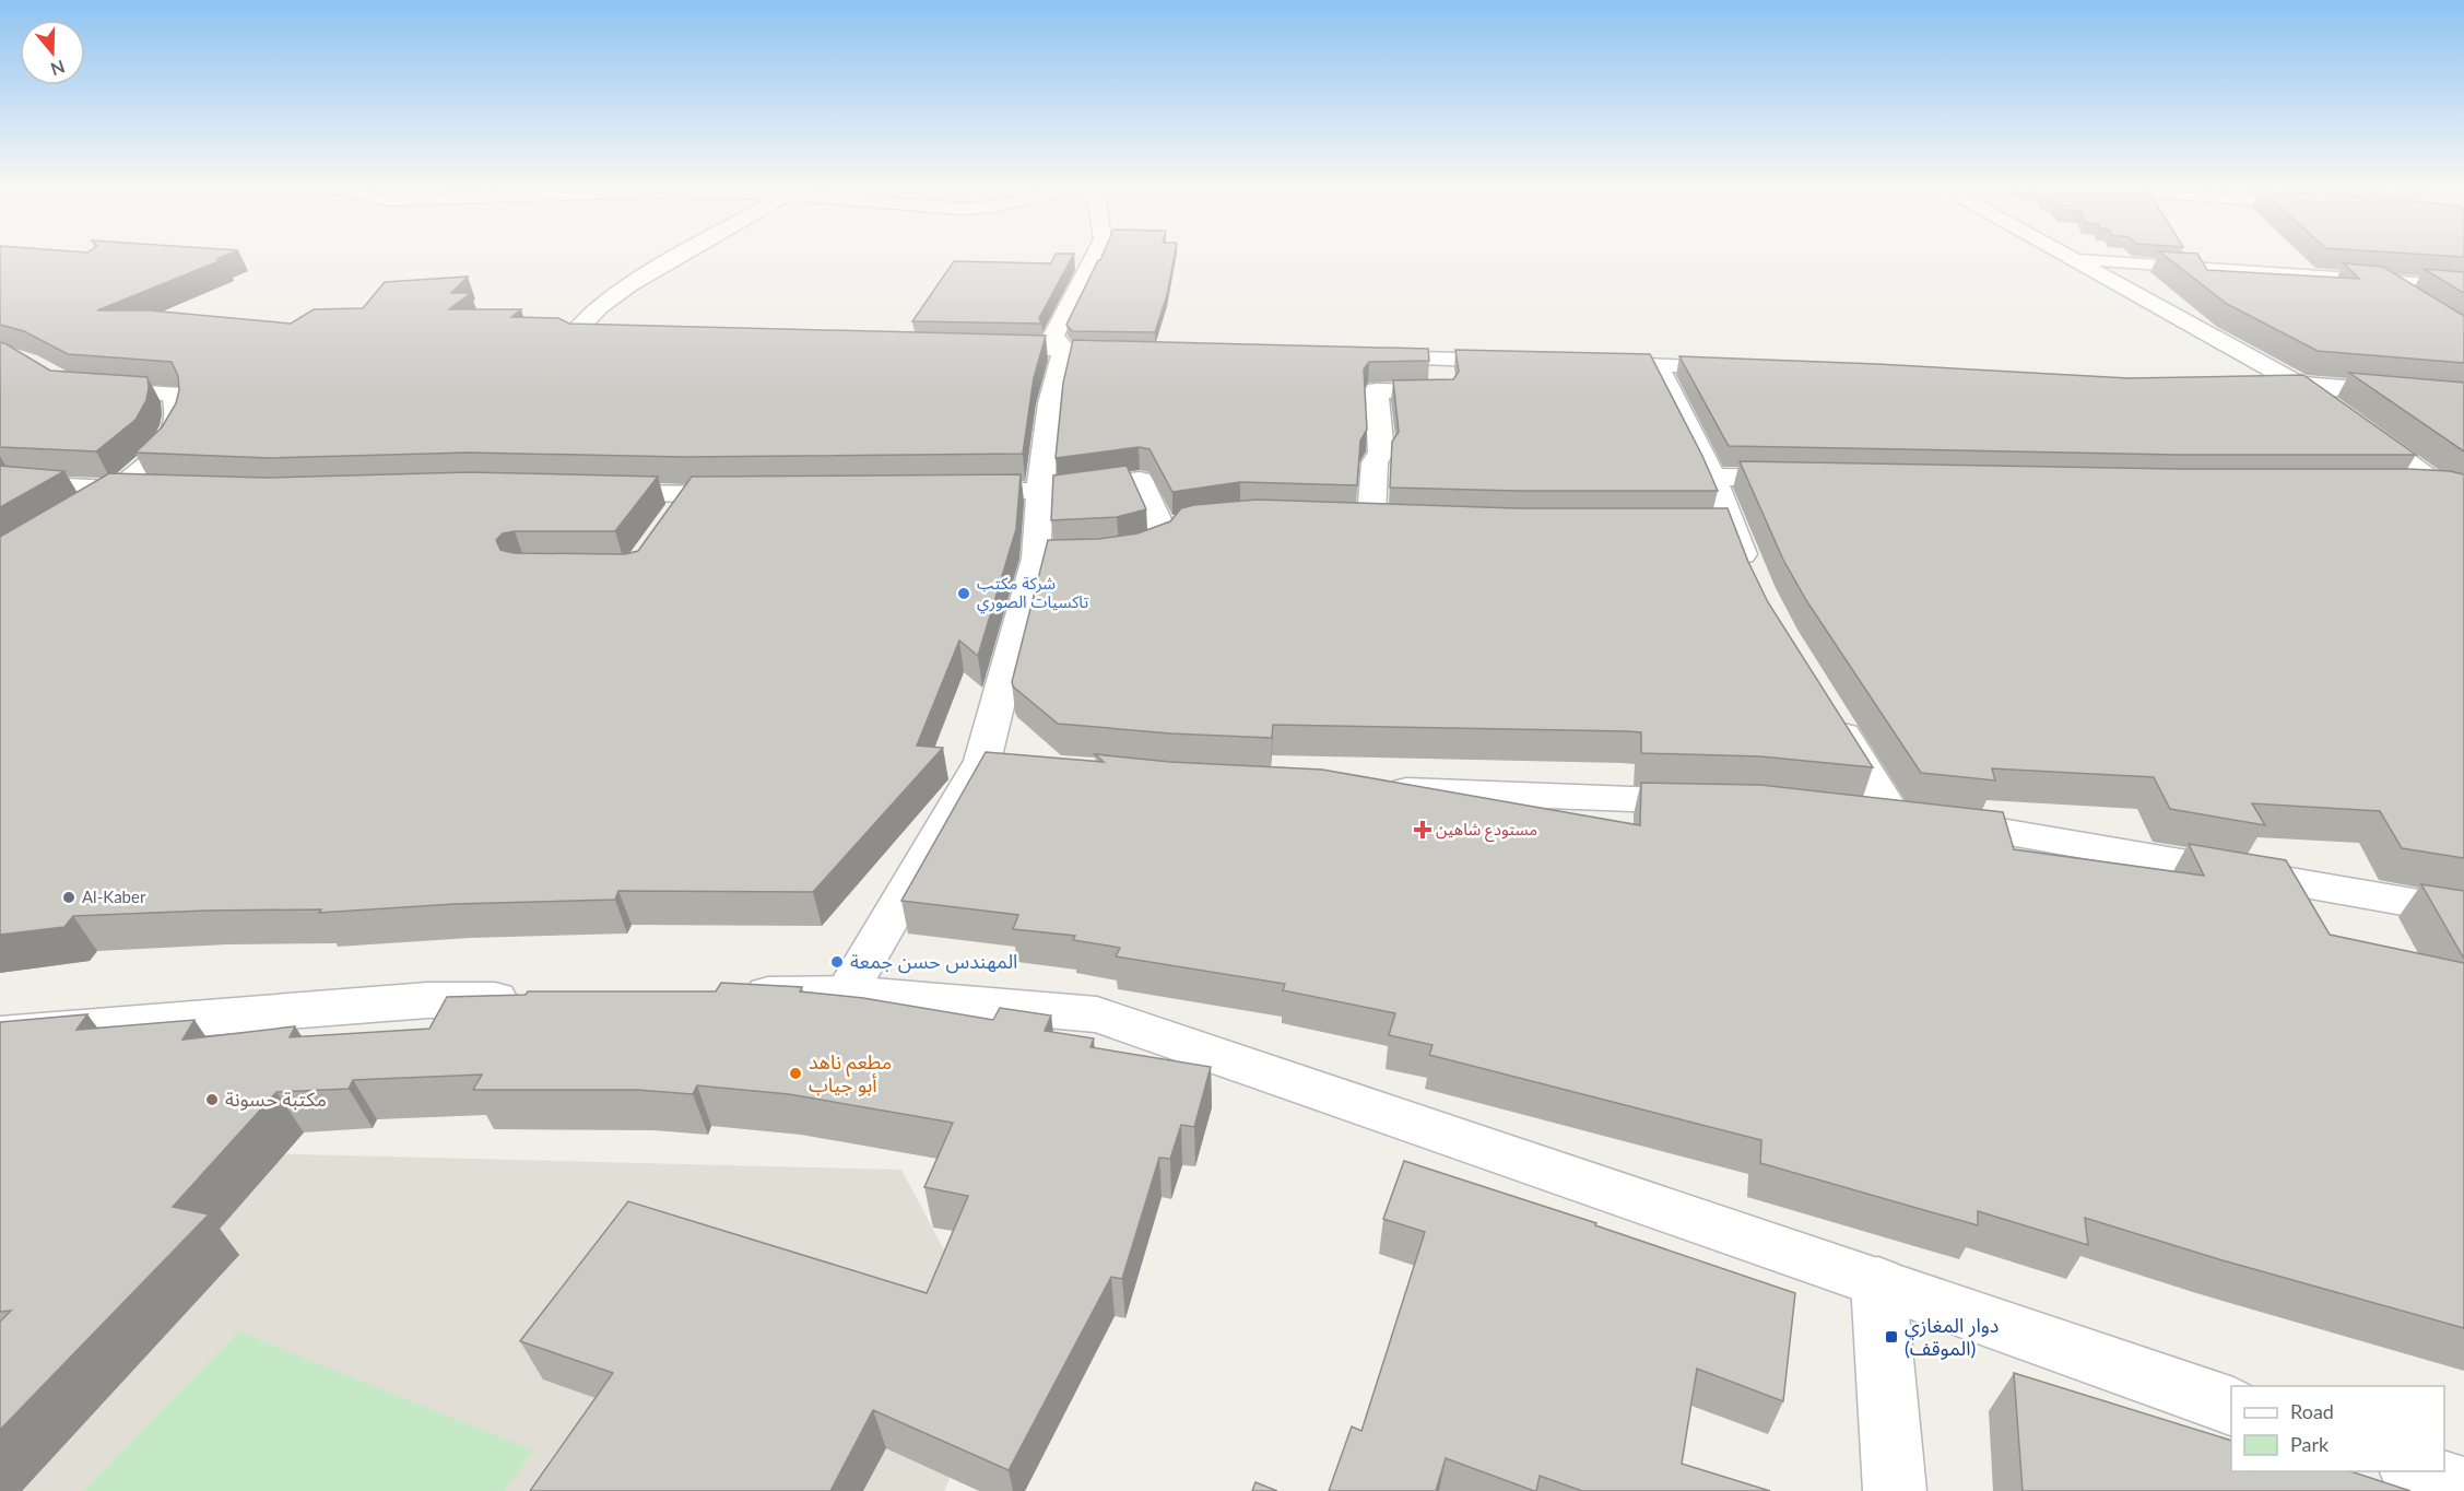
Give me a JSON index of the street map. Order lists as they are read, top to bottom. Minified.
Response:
{"places":{"other":["شركة مكتب تاكسيات الصوري","Al-Kaber","المهندس حسن جمعة","مطعم ناهد أبو جياب","مكتبة حسونة"],"health":["مستودع شاهين"],"transit":["دوار المغازي (الموقف)"]},"legend":["Road","Park"],"north":"bottom"}
